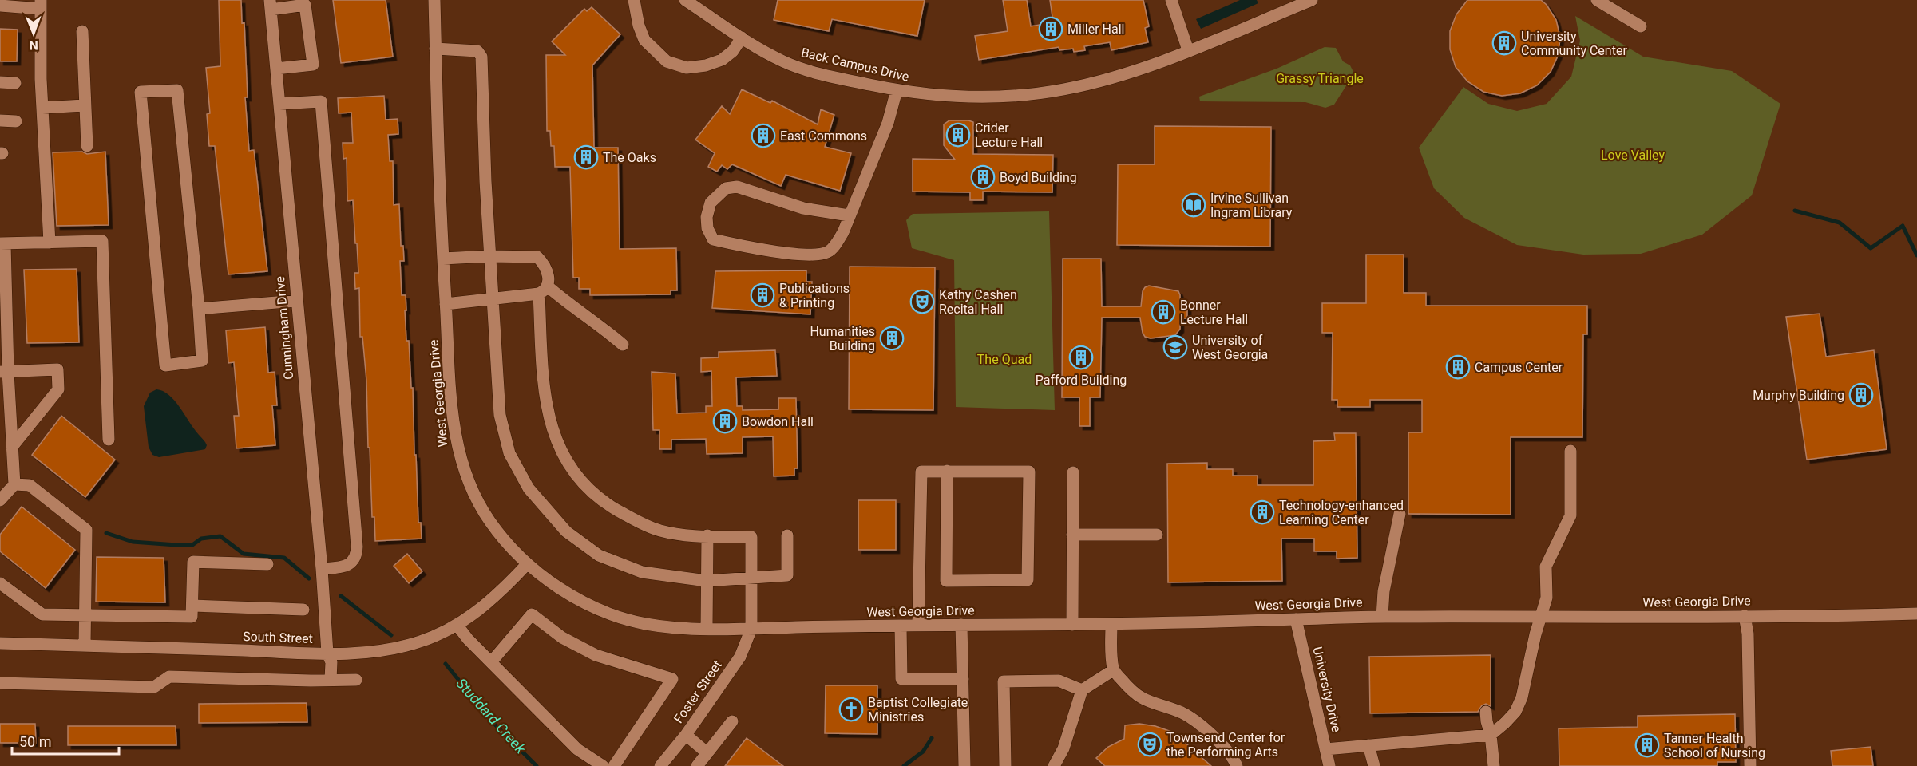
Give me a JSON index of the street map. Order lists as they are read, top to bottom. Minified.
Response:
{"streets":{"street":["Back Campus Drive","Cunningham Drive","West Georgia Drive","South Street","University Drive","Foster Street"]},"crossings":[["Cunningham Drive","South Street"],["West Georgia Drive","South Street"],["West Georgia Drive","University Drive"],["West Georgia Drive","Foster Street"]],"water":["Studdard Creek"],"parks":["Grassy Triangle","Love Valley","The Quad"],"places":{"building":["Miller Hall","University Community Center","Crider Lecture Hall","East Commons","The Oaks","Boyd Building","Publications & Printing","Bonner Lecture Hall","Humanities Building","Pafford Building","Campus Center","Murphy Building","Bowdon Hall","Technology-enhanced Learning Center","Tanner Health School of Nursing"],"library":["Irvine Sullivan Ingram Library"],"theatre":["Kathy Cashen Recital Hall","Townsend Center for the Performing Arts"],"school or university":["University of West Georgia"],"church":["Baptist Collegiate Ministries"]},"scale_bar":"50 m","north":"bottom"}
